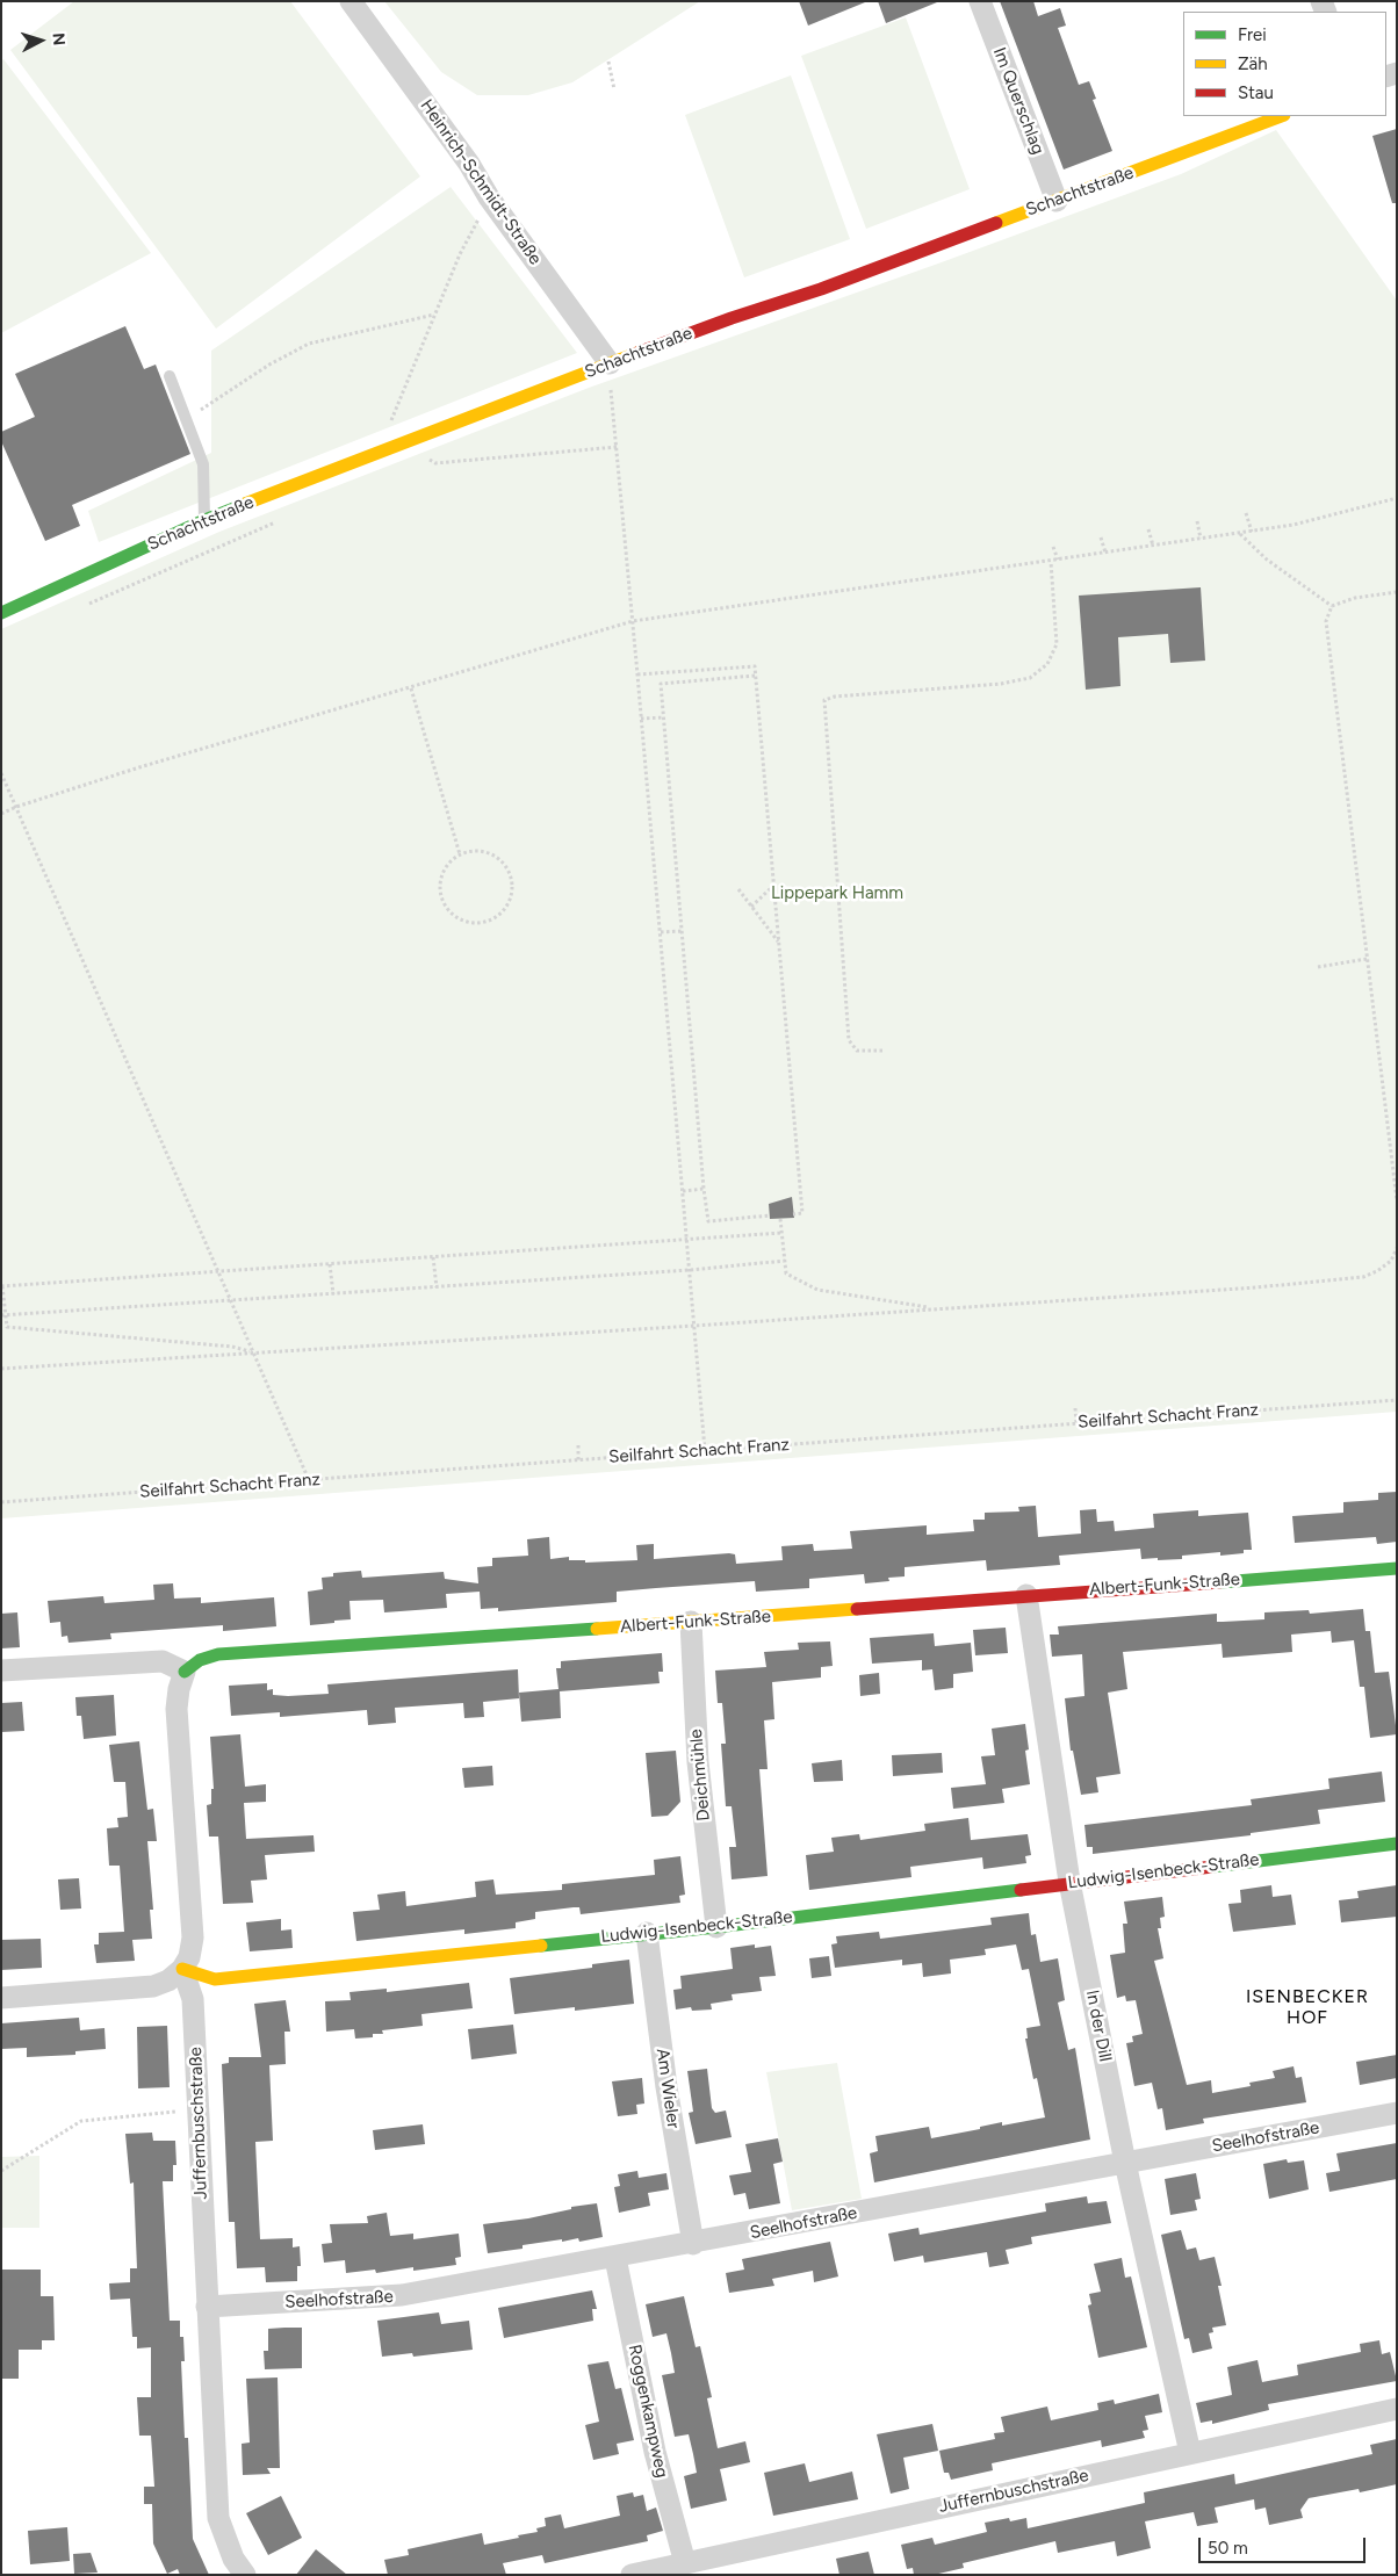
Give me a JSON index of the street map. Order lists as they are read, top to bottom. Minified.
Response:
{"streets":{"street":["Im Querschlag","Heinrich-Schmidt-Straße","Schachtstraße","Albert-Funk-Straße","Deichmühle","Ludwig-Isenbeck-Straße","In der Dill","Am Wieler","Juffernbuschstraße","Seelhofstraße","Roggenkampweg"],"path":["Seilfahrt Schacht Franz"]},"crossings":[["Im Querschlag","Schachtstraße"],["Heinrich-Schmidt-Straße","Schachtstraße"],["Albert-Funk-Straße","Deichmühle"],["Albert-Funk-Straße","In der Dill"],["Deichmühle","Ludwig-Isenbeck-Straße"],["Ludwig-Isenbeck-Straße","In der Dill"],["Ludwig-Isenbeck-Straße","Am Wieler"],["Ludwig-Isenbeck-Straße","Juffernbuschstraße"],["In der Dill","Juffernbuschstraße"],["In der Dill","Seelhofstraße"],["Am Wieler","Seelhofstraße"],["Juffernbuschstraße","Seelhofstraße"],["Juffernbuschstraße","Roggenkampweg"],["Seelhofstraße","Roggenkampweg"]],"districts":["ISENBECKER HOF"],"parks":["Lippepark Hamm"],"legend":["Frei","Zäh","Stau"],"scale_bar":"50 m","north":"right"}
